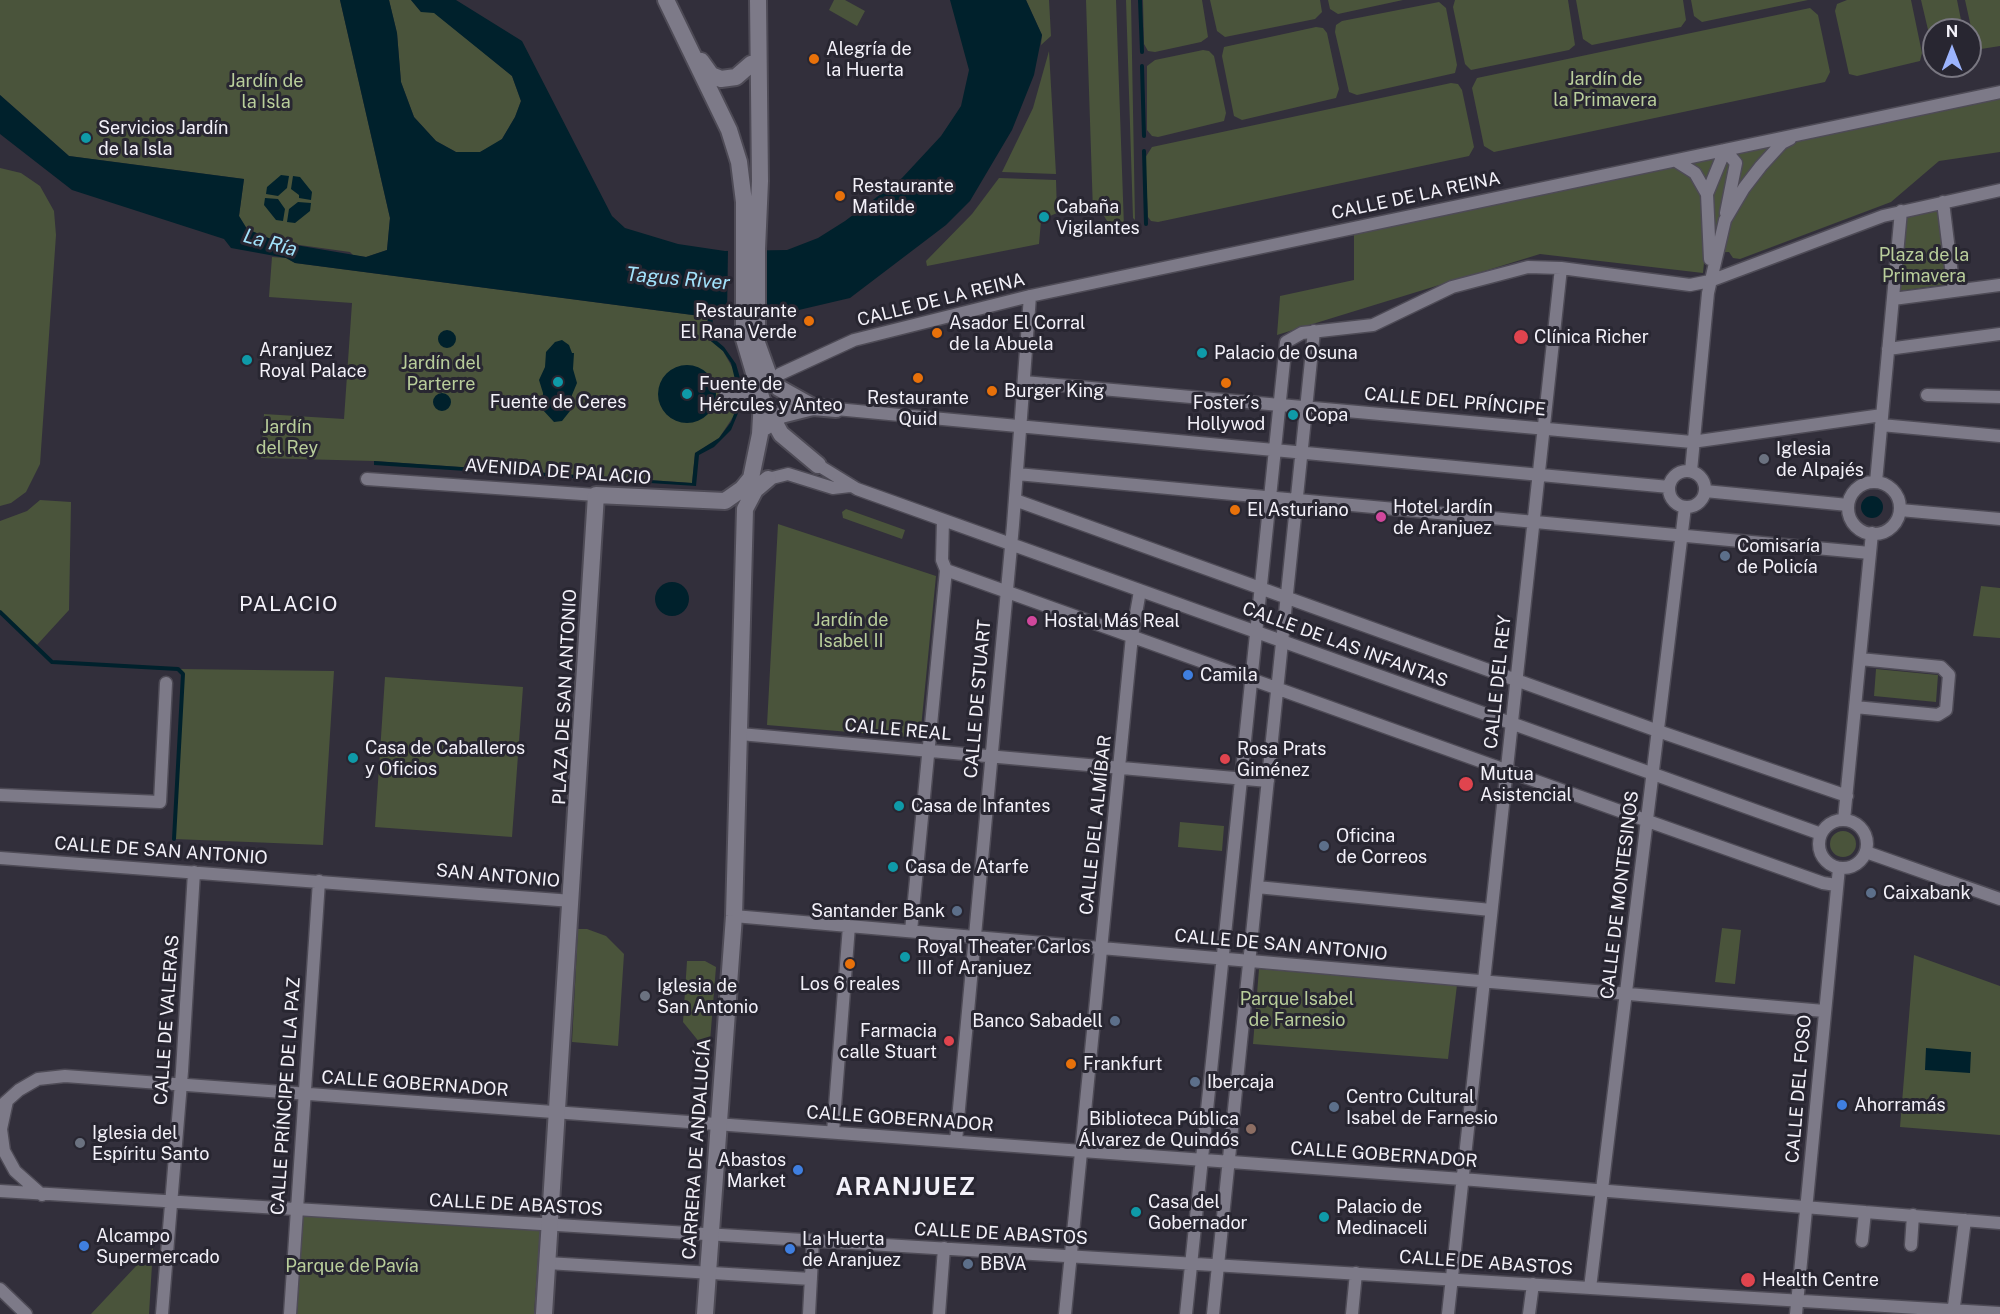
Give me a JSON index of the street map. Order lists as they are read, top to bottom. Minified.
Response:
{"streets":{"main road":["AVENIDA DE PALACIO","PLAZA DE SAN ANTONIO","SAN ANTONIO","CARRERA DE ANDALUCÍA"],"street":["CALLE DE LA REINA","CALLE DEL PRÍNCIPE","CALLE DE LAS INFANTAS","CALLE DEL REY","CALLE DE STUART","CALLE REAL","CALLE DEL ALMÍBAR","CALLE DE SAN ANTONIO","CALLE DE MONTESINOS","CALLE DE VALERAS","CALLE GOBERNADOR","CALLE DEL FOSO","CALLE PRÍNCIPE DE LA PAZ","CALLE DE ABASTOS"]},"crossings":[["CALLE DE LA REINA","CALLE DE STUART"],["CALLE DEL PRÍNCIPE","CALLE DEL REY"],["CALLE DEL PRÍNCIPE","CALLE DE STUART"],["AVENIDA DE PALACIO","PLAZA DE SAN ANTONIO"],["CALLE DE LAS INFANTAS","CALLE DEL REY"],["CALLE DE LAS INFANTAS","CALLE DE STUART"],["CALLE DE LAS INFANTAS","CALLE DEL ALMÍBAR"],["CALLE DE LAS INFANTAS","CALLE DE MONTESINOS"],["CALLE DE LAS INFANTAS","CALLE DEL FOSO"],["CALLE DEL REY","CALLE DE SAN ANTONIO"],["CALLE DEL REY","CALLE GOBERNADOR"],["CALLE DEL REY","CALLE DE ABASTOS"],["PLAZA DE SAN ANTONIO","SAN ANTONIO"],["CALLE DE STUART","CALLE REAL"],["CALLE DE STUART","CALLE DE SAN ANTONIO"],["CALLE DE STUART","CALLE GOBERNADOR"],["CALLE REAL","CALLE DEL ALMÍBAR"],["CALLE DEL ALMÍBAR","CALLE DE SAN ANTONIO"],["CALLE DEL ALMÍBAR","CALLE GOBERNADOR"],["CALLE DEL ALMÍBAR","CALLE DE ABASTOS"],["CALLE DE SAN ANTONIO","SAN ANTONIO"],["CALLE DE SAN ANTONIO","CALLE DE MONTESINOS"],["CALLE DE SAN ANTONIO","CALLE DE VALERAS"],["CALLE DE SAN ANTONIO","CALLE DEL FOSO"],["CALLE DE SAN ANTONIO","CALLE PRÍNCIPE DE LA PAZ"],["CALLE DE SAN ANTONIO","CARRERA DE ANDALUCÍA"],["SAN ANTONIO","CALLE GOBERNADOR"],["SAN ANTONIO","CALLE PRÍNCIPE DE LA PAZ"],["SAN ANTONIO","CALLE DE ABASTOS"],["CALLE DE MONTESINOS","CALLE GOBERNADOR"],["CALLE DE MONTESINOS","CALLE DE ABASTOS"],["CALLE DE VALERAS","CALLE GOBERNADOR"],["CALLE DE VALERAS","CALLE DE ABASTOS"],["CALLE GOBERNADOR","CALLE DEL FOSO"],["CALLE GOBERNADOR","CALLE PRÍNCIPE DE LA PAZ"],["CALLE GOBERNADOR","CARRERA DE ANDALUCÍA"],["CALLE DEL FOSO","CALLE DE ABASTOS"],["CALLE PRÍNCIPE DE LA PAZ","CALLE DE ABASTOS"],["CARRERA DE ANDALUCÍA","CALLE DE ABASTOS"]],"districts":["PALACIO","ARANJUEZ"],"water":["La Ría","Tagus River"],"parks":["Jardín de la Primavera","Jardín de la Isla","Plaza de la Primavera","Jardín del Parterre","Jardín del Rey","Jardín de Isabel II","Parque Isabel de Farnesio","Parque de Pavía"],"places":["Alegría de la Huerta","Servicios Jardín de la Isla","Restaurante Matilde","Cabaña Vigilantes","Restaurante El Rana Verde","Asador El Corral de la Abuela","Clínica Richer","Palacio de Osuna","Aranjuez Royal Palace","Restaurante Quid","Fuente de Ceres","Foster´s Hollywod","Burger King","Fuente de Hércules y Anteo","Copa","Iglesia de Alpajés","El Asturiano","Hotel Jardín de Aranjuez","Comisaría de Policía","Hostal Más Real","Camila","Casa de Caballeros y Oficios","Rosa Prats Giménez","Mutua Asistencial","Casa de Infantes","Oficina de Correos","Casa de Atarfe","Caixabank","Santander Bank","Royal Theater Carlos III of Aranjuez","Los 6 reales","Iglesia de San Antonio","Banco Sabadell","Farmacia calle Stuart","Frankfurt","Ibercaja","Ahorramás","Centro Cultural Isabel de Farnesio","Biblioteca Pública Álvarez de Quindós","Iglesia del Espíritu Santo","Abastos Market","Casa del Gobernador","Palacio de Medinaceli","Alcampo Supermercado","La Huerta de Aranjuez","BBVA","Health Centre"],"north":"top"}
